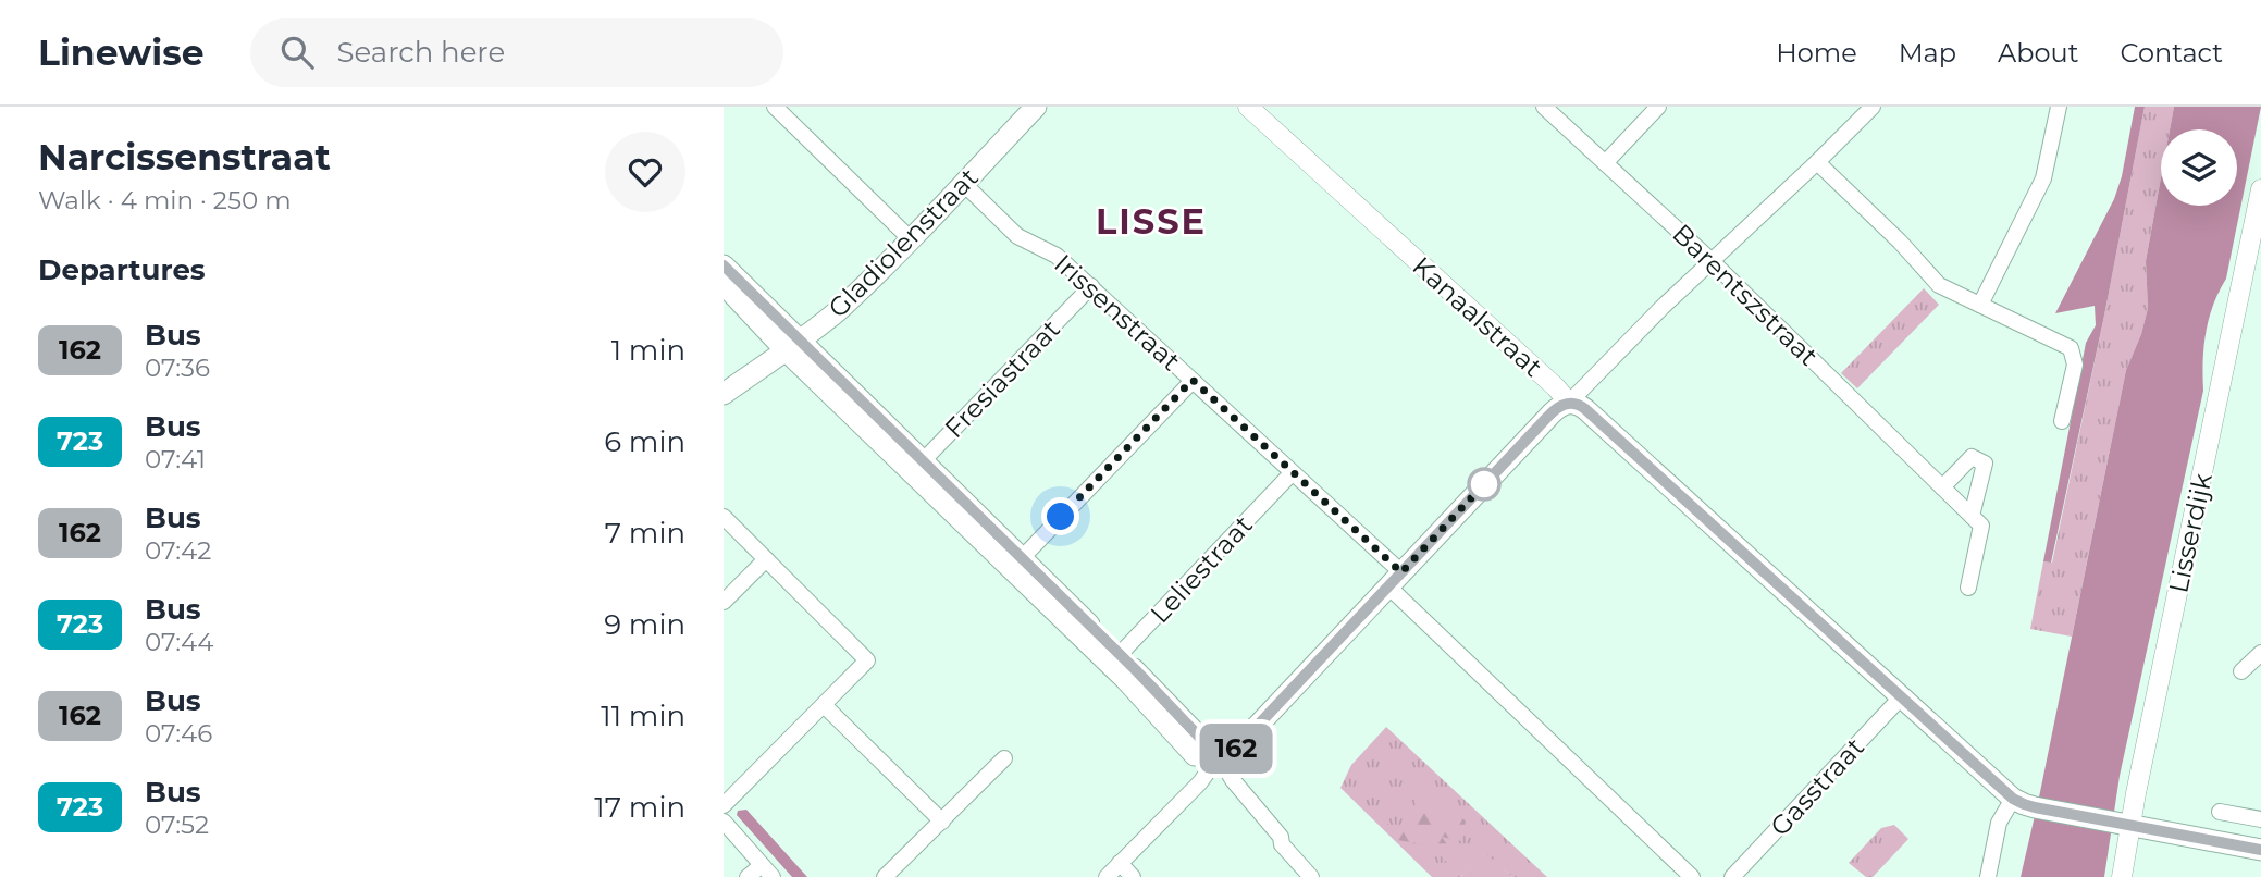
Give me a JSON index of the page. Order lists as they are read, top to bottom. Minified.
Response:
{"streets":{"main road":["Gladiolenstraat","Kanaalstraat"],"street":["Barentszstraat","Irissenstraat","Fresiastraat","Lisserdijk","Leliestraat","Gasstraat"]},"crossings":[["Gladiolenstraat","Irissenstraat"],["Irissenstraat","Fresiastraat"],["Irissenstraat","Leliestraat"],["Kanaalstraat","Lisserdijk"],["Kanaalstraat","Gasstraat"]],"districts":["LISSE"],"lines":["bus line 162"],"page":{"header":"Linewise","search":"Search here","nav":["Home","Map","About","Contact"],"heading":[["Narcissenstraat","Walk · 4 min · 250 m"],"Departures"],"on_map":"162","list":[{"mark":"162","name":"Bus","note":"07:36","value":"1 min"},{"mark":"723","name":"Bus","note":"07:41","value":"6 min"},{"mark":"162","name":"Bus","note":"07:42","value":"7 min"},{"mark":"723","name":"Bus","note":"07:44","value":"9 min"},{"mark":"162","name":"Bus","note":"07:46","value":"11 min"},{"mark":"723","name":"Bus","note":"07:52","value":"17 min"}]}}
